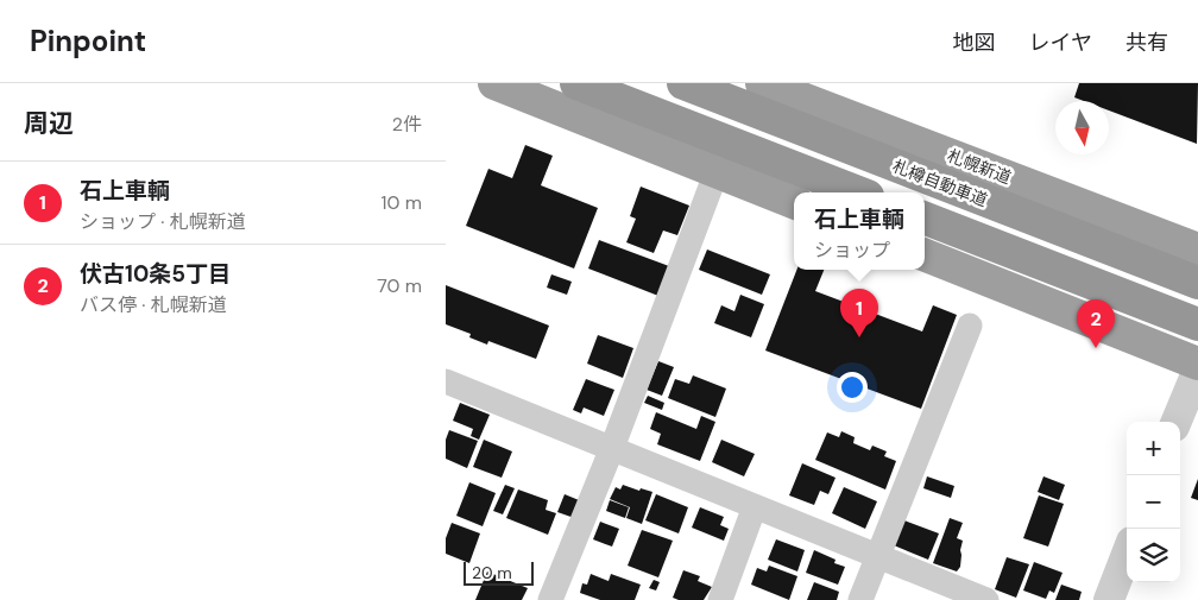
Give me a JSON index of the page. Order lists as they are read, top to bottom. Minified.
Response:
{"streets":{"highway":["札幌新道","札樽自動車道"]},"scale_bar":"20 m","north":"bottom","page":{"header":"Pinpoint","nav":["地図","レイヤ","共有"],"heading":["周辺","2件"],"list":[{"mark":"1","name":"石上車輌","note":"ショップ · 札幌新道","value":"10 m"},{"mark":"2","name":"伏古10条5丁目","note":"バス停 · 札幌新道","value":"70 m"}],"popup":["石上車輌","ショップ"],"pins":["1","2"],"map_buttons":["+","−"],"scale":"20 m"}}
